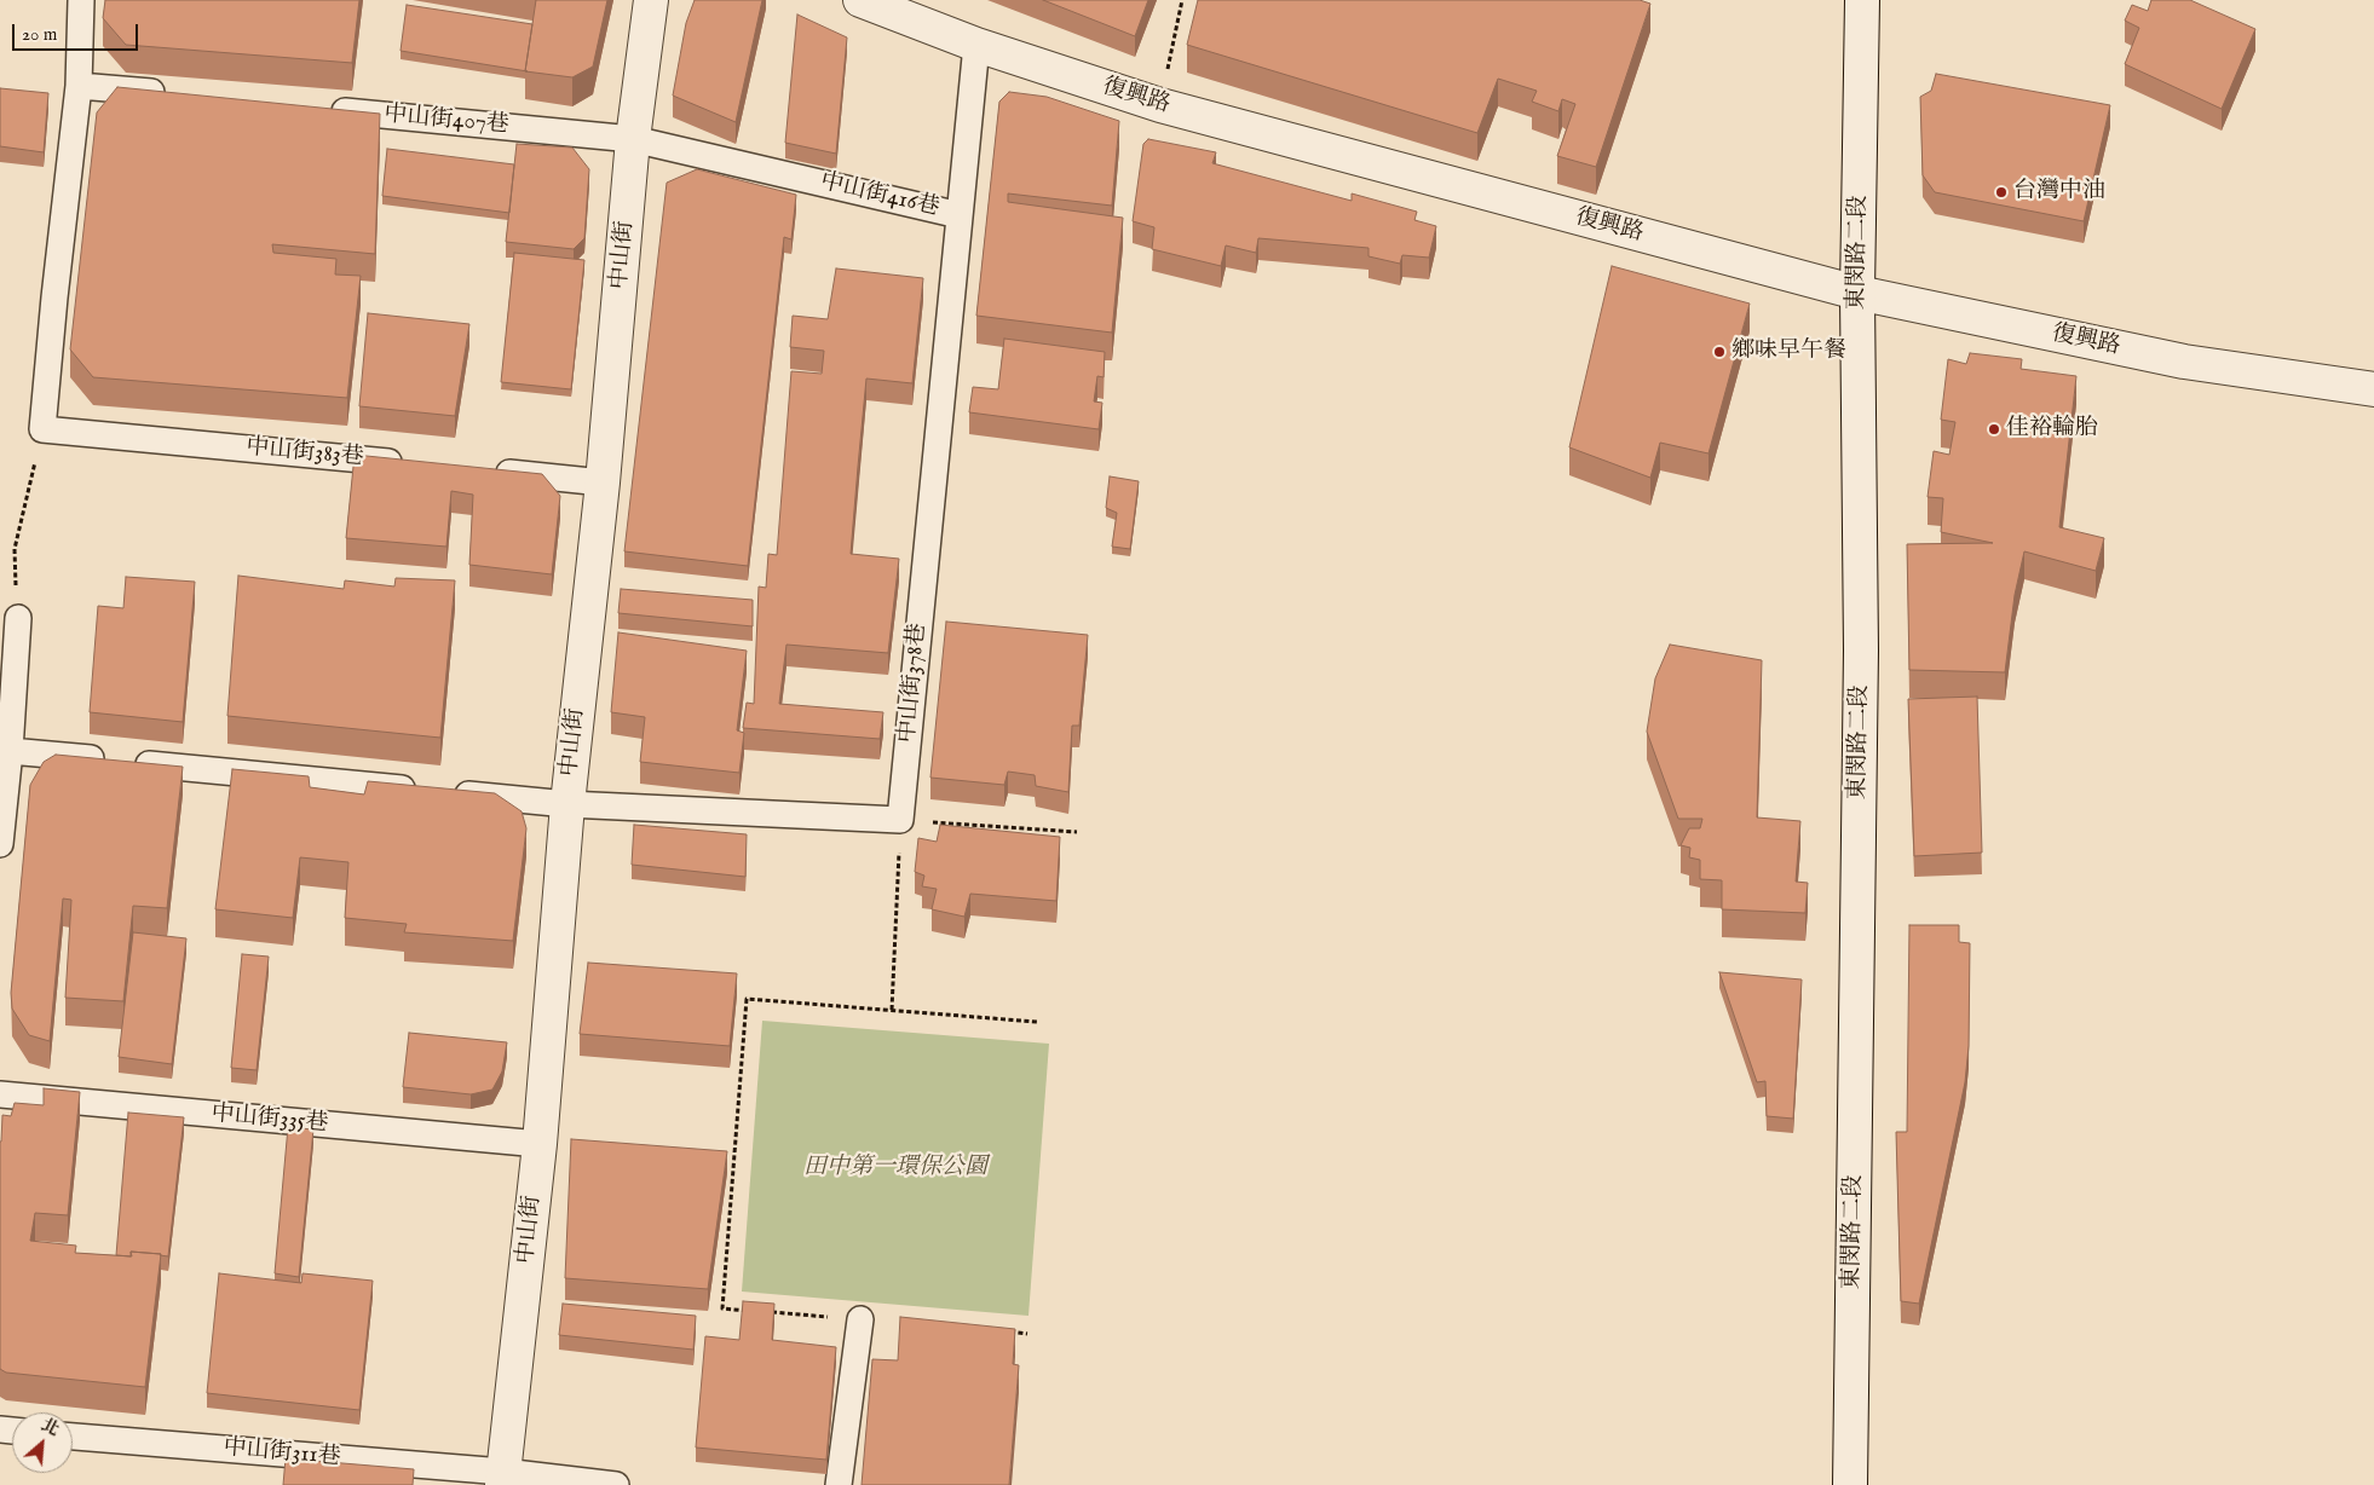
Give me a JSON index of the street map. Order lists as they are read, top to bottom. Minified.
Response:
{"streets":{"street":["復興路","東閔路二段","中山街"],"lane":["中山街407巷","中山街416巷","中山街383巷","中山街378巷","中山街335巷","中山街311巷"]},"crossings":[["復興路","中山街416巷"],["復興路","東閔路二段"],["中山街407巷","中山街416巷"],["中山街407巷","中山街"],["中山街416巷","中山街"],["中山街416巷","中山街378巷"],["中山街","中山街335巷"],["中山街","中山街311巷"]],"parks":["田中第一環保公園"],"places":["台灣中油","鄉味早午餐","佳裕輪胎"],"scale_bar":"20 m","north":"top right"}
